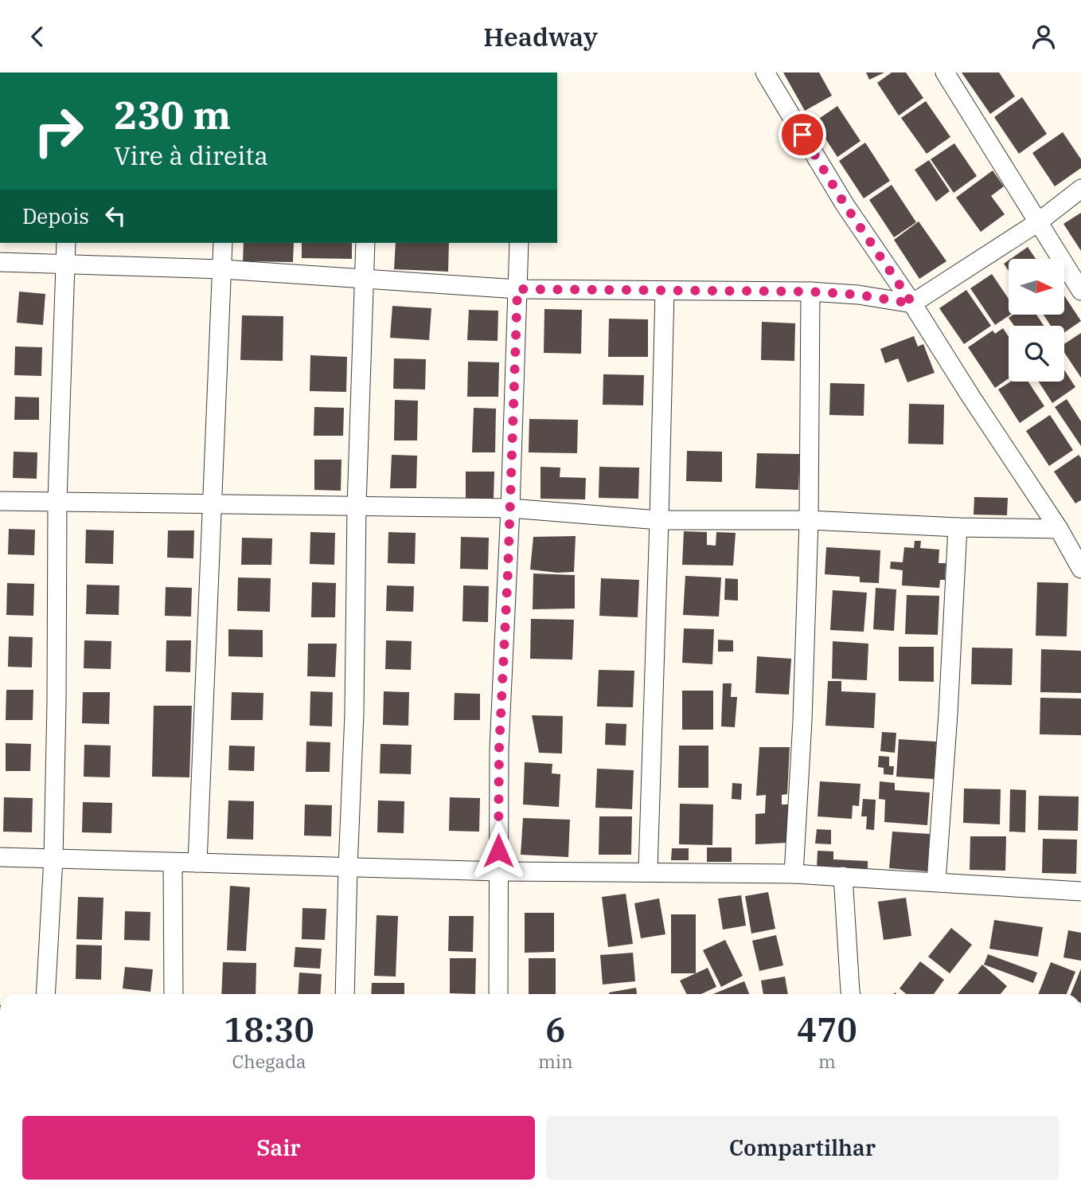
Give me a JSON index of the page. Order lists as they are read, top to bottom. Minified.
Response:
{"north":"right","page":{"header":"Headway","turn":["230 m","Vire à direita"],"then":"Depois","eta":["18:30","Chegada","6","min","470","m"],"buttons":["Sair","Compartilhar"]}}
